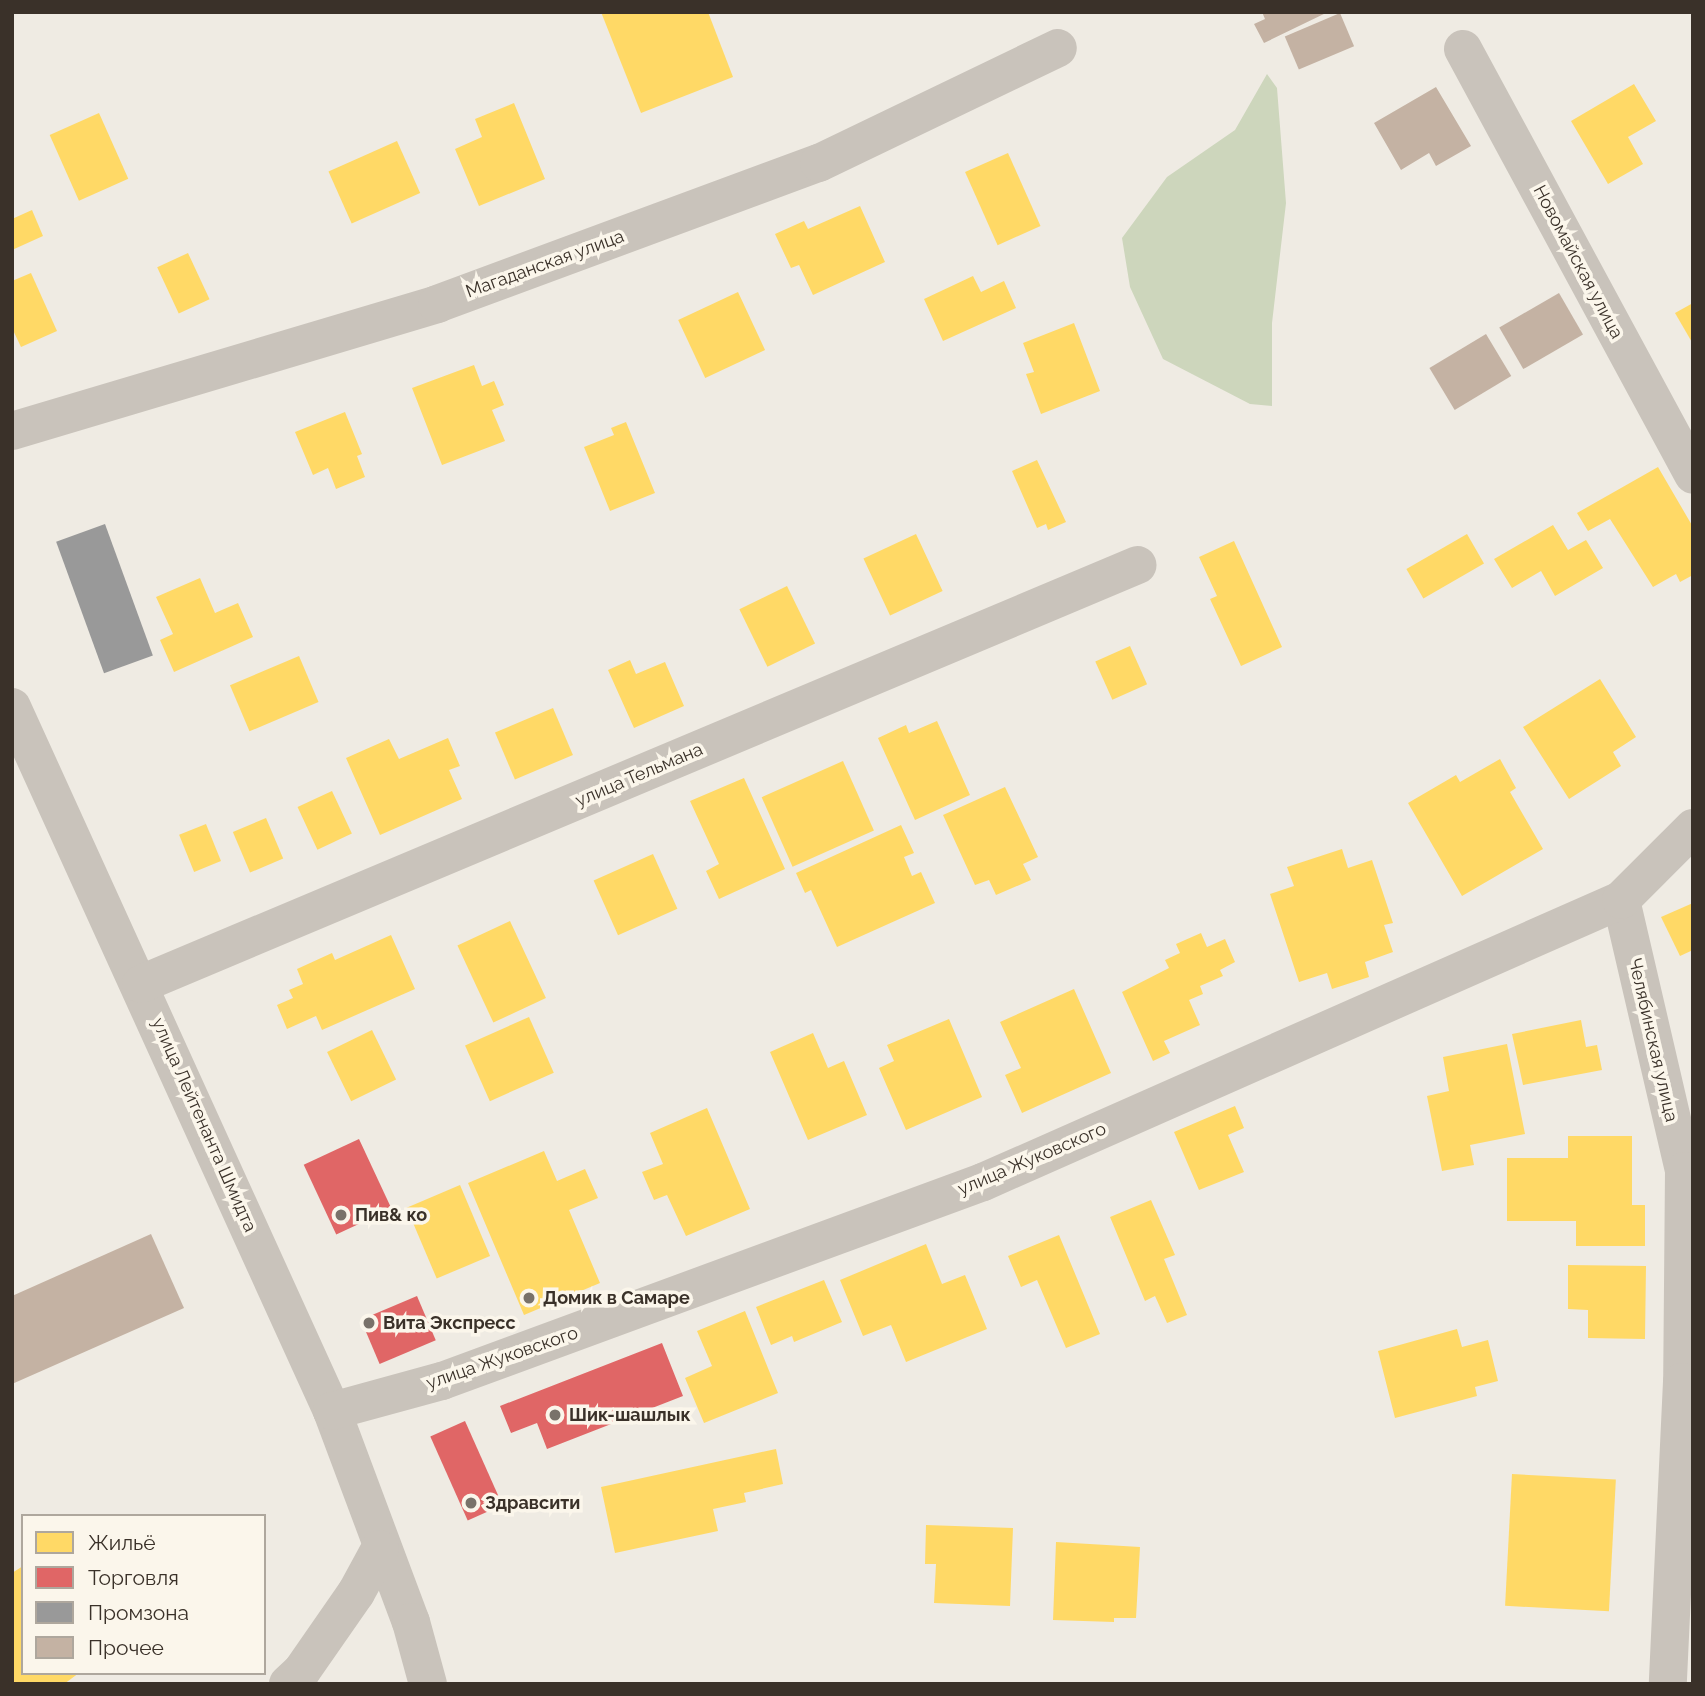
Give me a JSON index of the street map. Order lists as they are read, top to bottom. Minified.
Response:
{"streets":{"street":["Новомайская улица","Магаданская улица","улица Тельмана","Челябинская улица","улица Лейтенанта Шмидта","улица Жуковского"]},"crossings":[["улица Тельмана","улица Лейтенанта Шмидта"],["Челябинская улица","улица Жуковского"],["улица Лейтенанта Шмидта","улица Жуковского"]],"places":["Пив& ко","Домик в Самаре","Вита Экспресс","Шик-шашлык","Здравсити"],"legend":["Жильё","Торговля","Промзона","Прочее"]}
